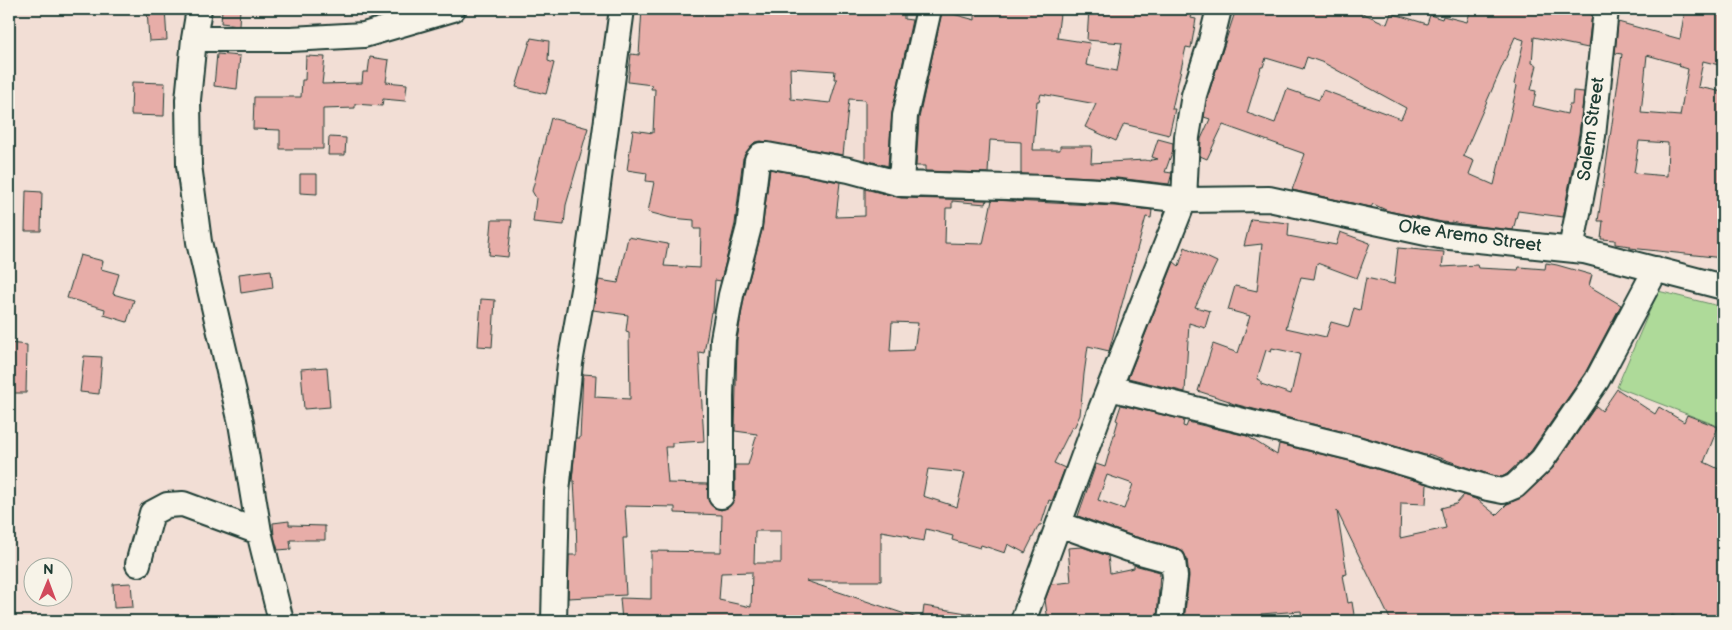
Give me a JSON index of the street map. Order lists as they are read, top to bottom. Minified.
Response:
{"streets":{"street":["Salem Street","Oke Aremo Street"]},"crossings":[["Salem Street","Oke Aremo Street"]],"north":"top"}
